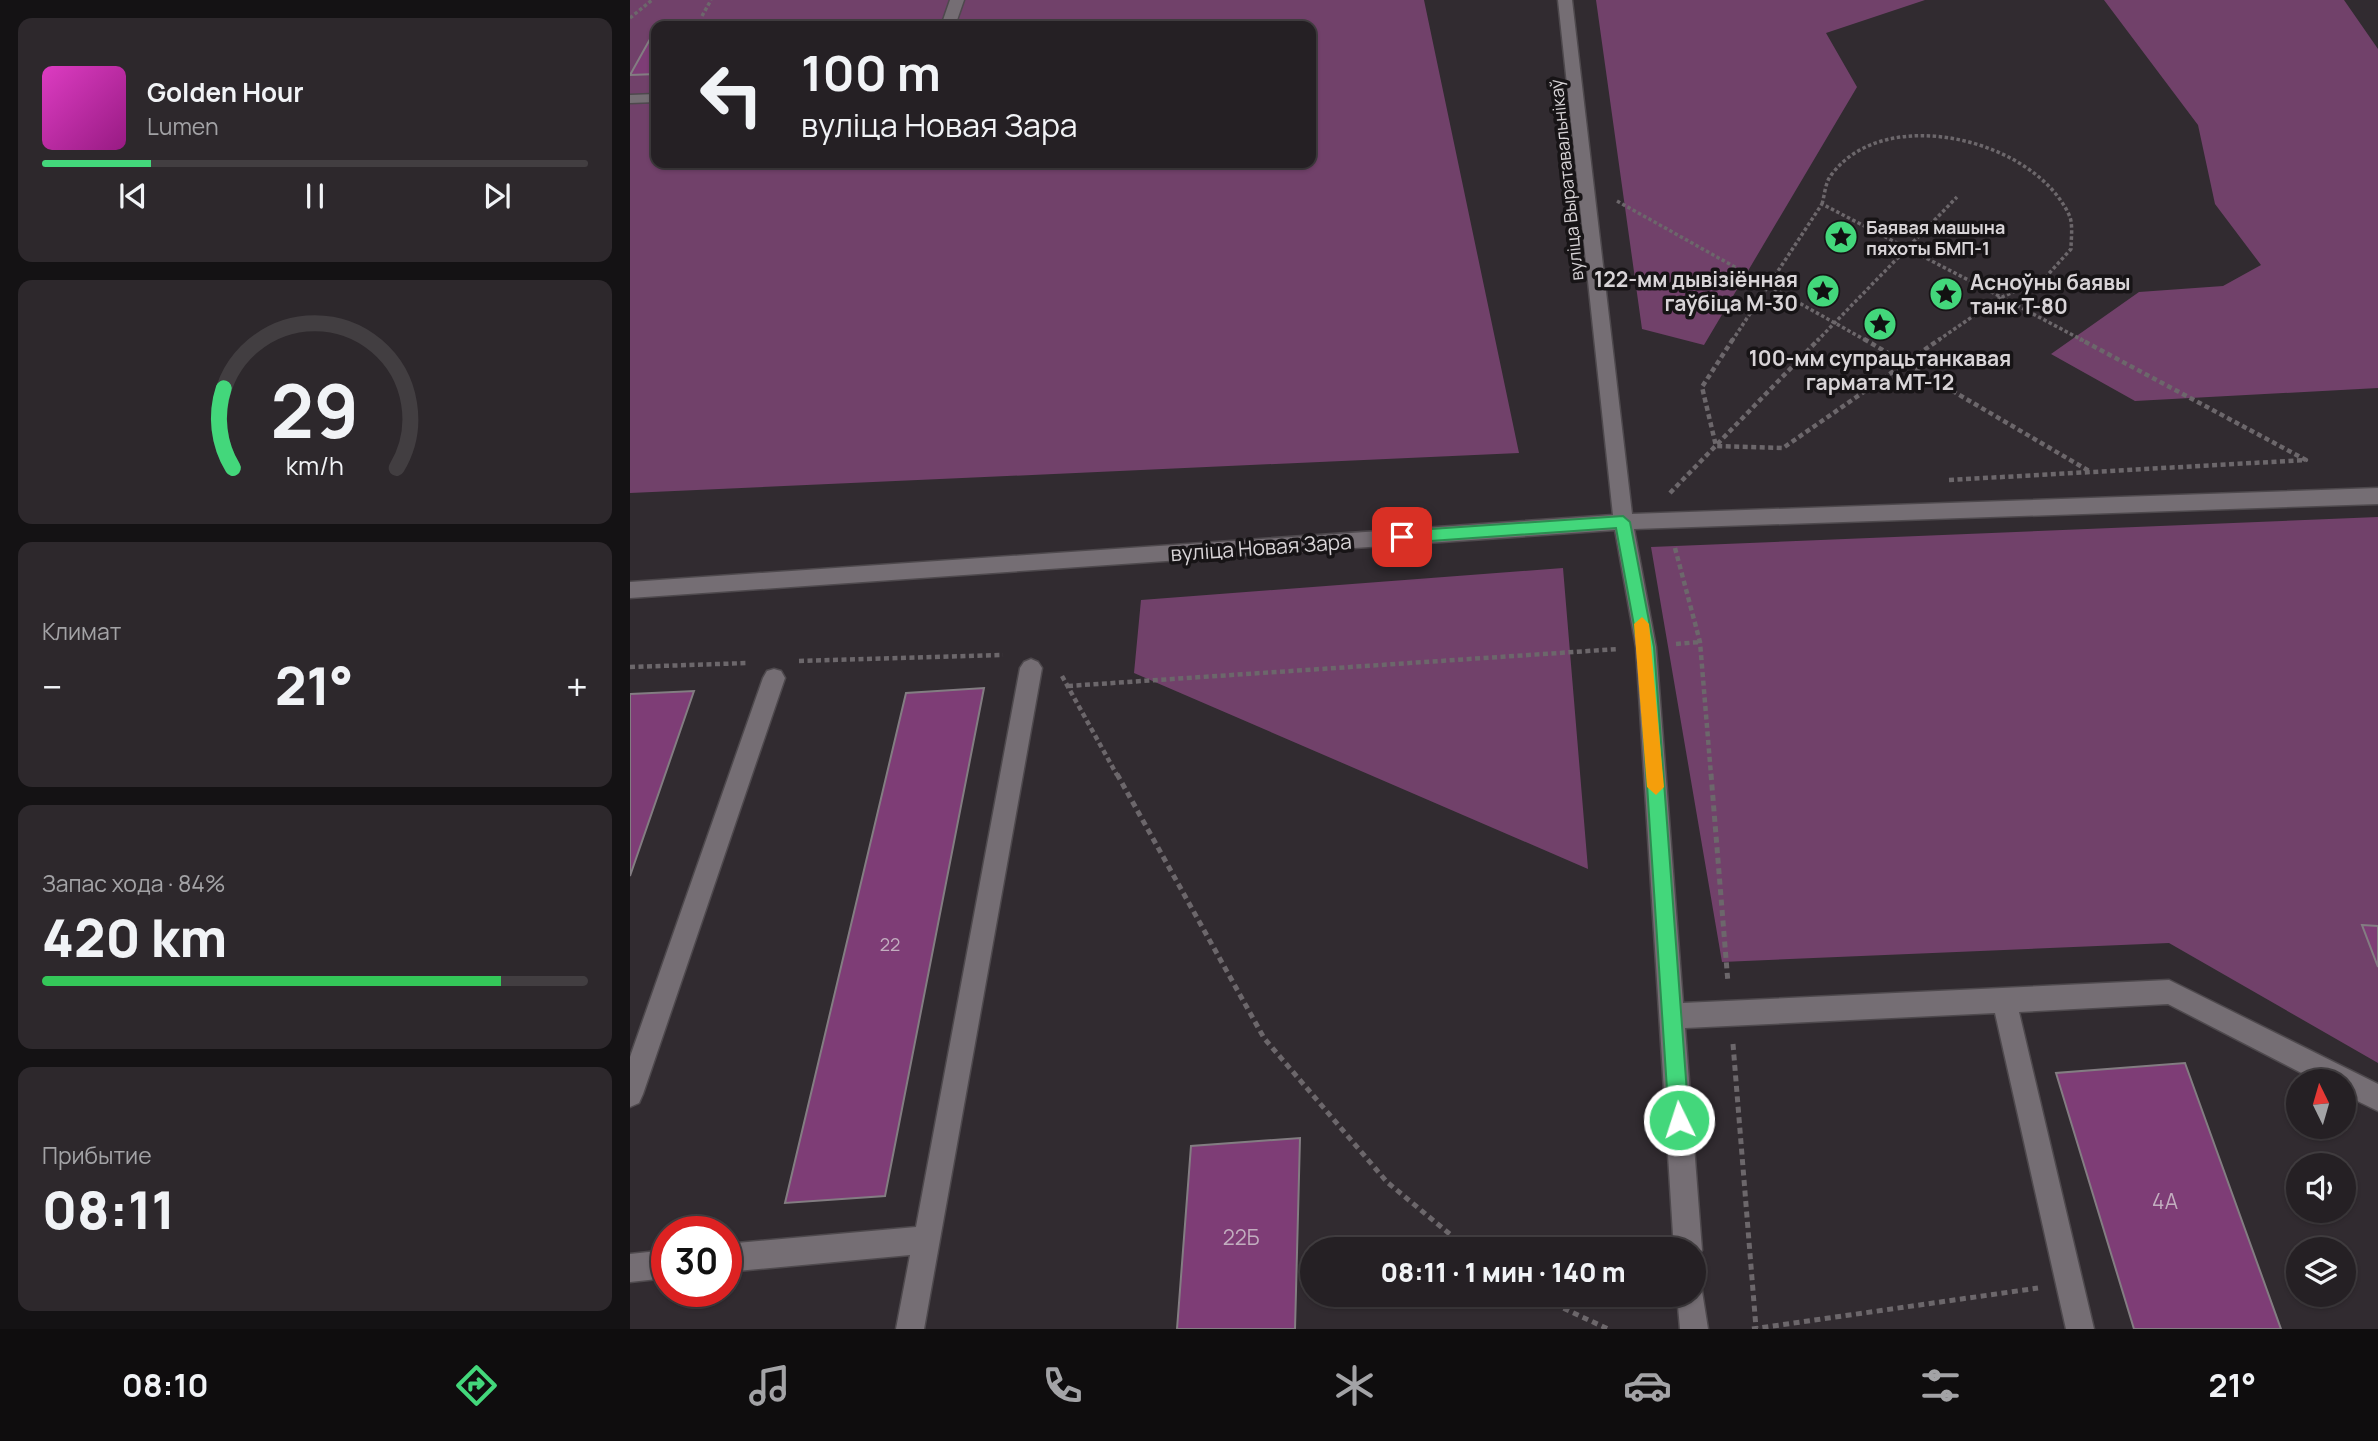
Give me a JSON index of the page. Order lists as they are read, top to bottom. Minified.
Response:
{"streets":{"street":["вуліца Выратавальнікаў","вуліца Новая Зара"]},"crossings":[["вуліца Выратавальнікаў","вуліца Новая Зара"]],"places":{"place":["Баявая машына пяхоты БМП-1","122-мм дывізіённая гаўбіца М-30","Асноўны баявы танк Т-80","100-мм супрацьтанкавая гармата МТ-12"]},"house_numbers":["22","4А","22Б"],"north":"top","page":{"turn":["100 m","вуліца Новая Зара"],"song":["Golden Hour","Lumen"],"tile":["Климат",["Запас хода · 84%","420 km"],["Прибытие","08:11"]],"heat":["−","21°","+"],"limit":"30","trip":"08:11 · 1 мин · 140 m","tabs":["08:10","21°"],"gauge":["29","km/h"]}}
